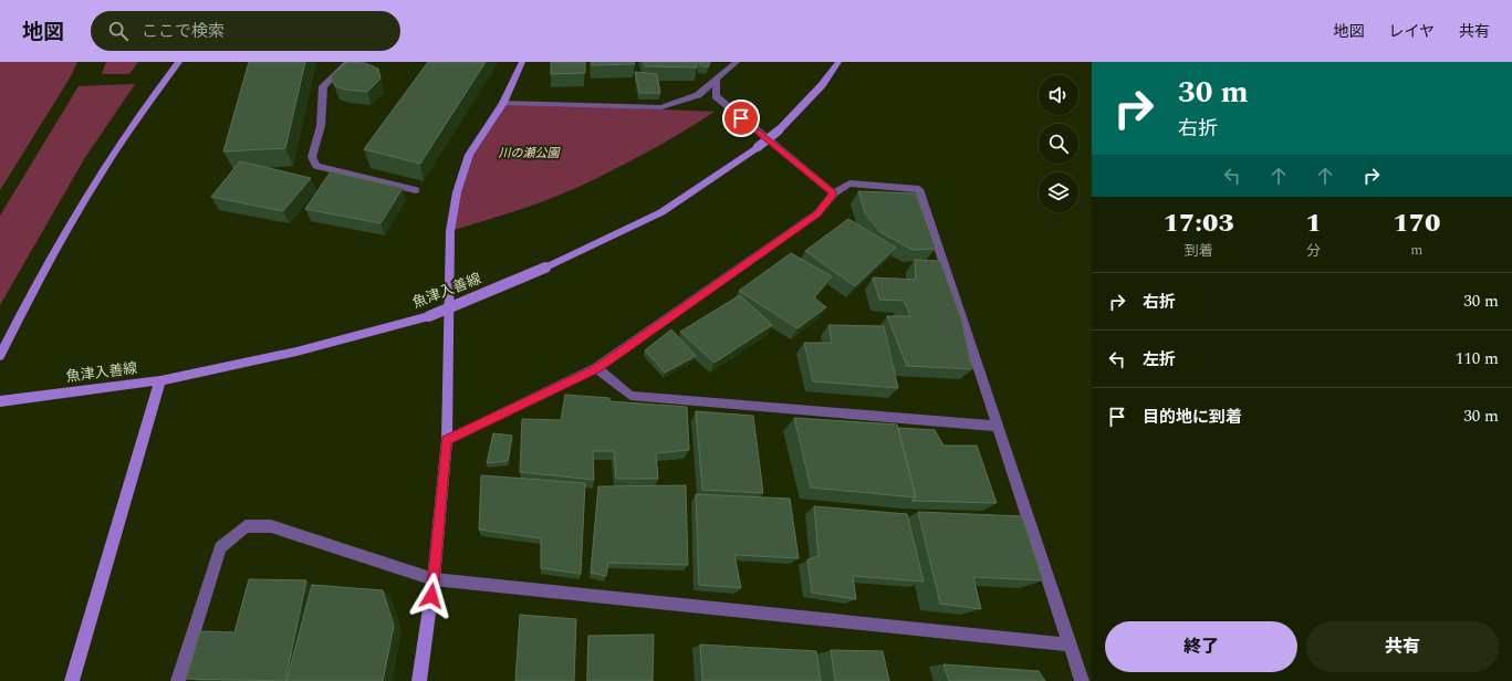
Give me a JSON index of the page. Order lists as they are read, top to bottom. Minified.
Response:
{"streets":{"street":["魚津入善線"]},"parks":["川の瀬公園"],"page":{"header":"地図","search":"ここで検索","nav":["地図","レイヤ","共有"],"turn":["30 m","右折"],"eta":["17:03","到着","1","分","170","m"],"list":[{"name":"右折","value":"30 m"},{"name":"左折","value":"110 m"},{"name":"目的地に到着","value":"30 m"}],"buttons":["終了","共有"]}}
